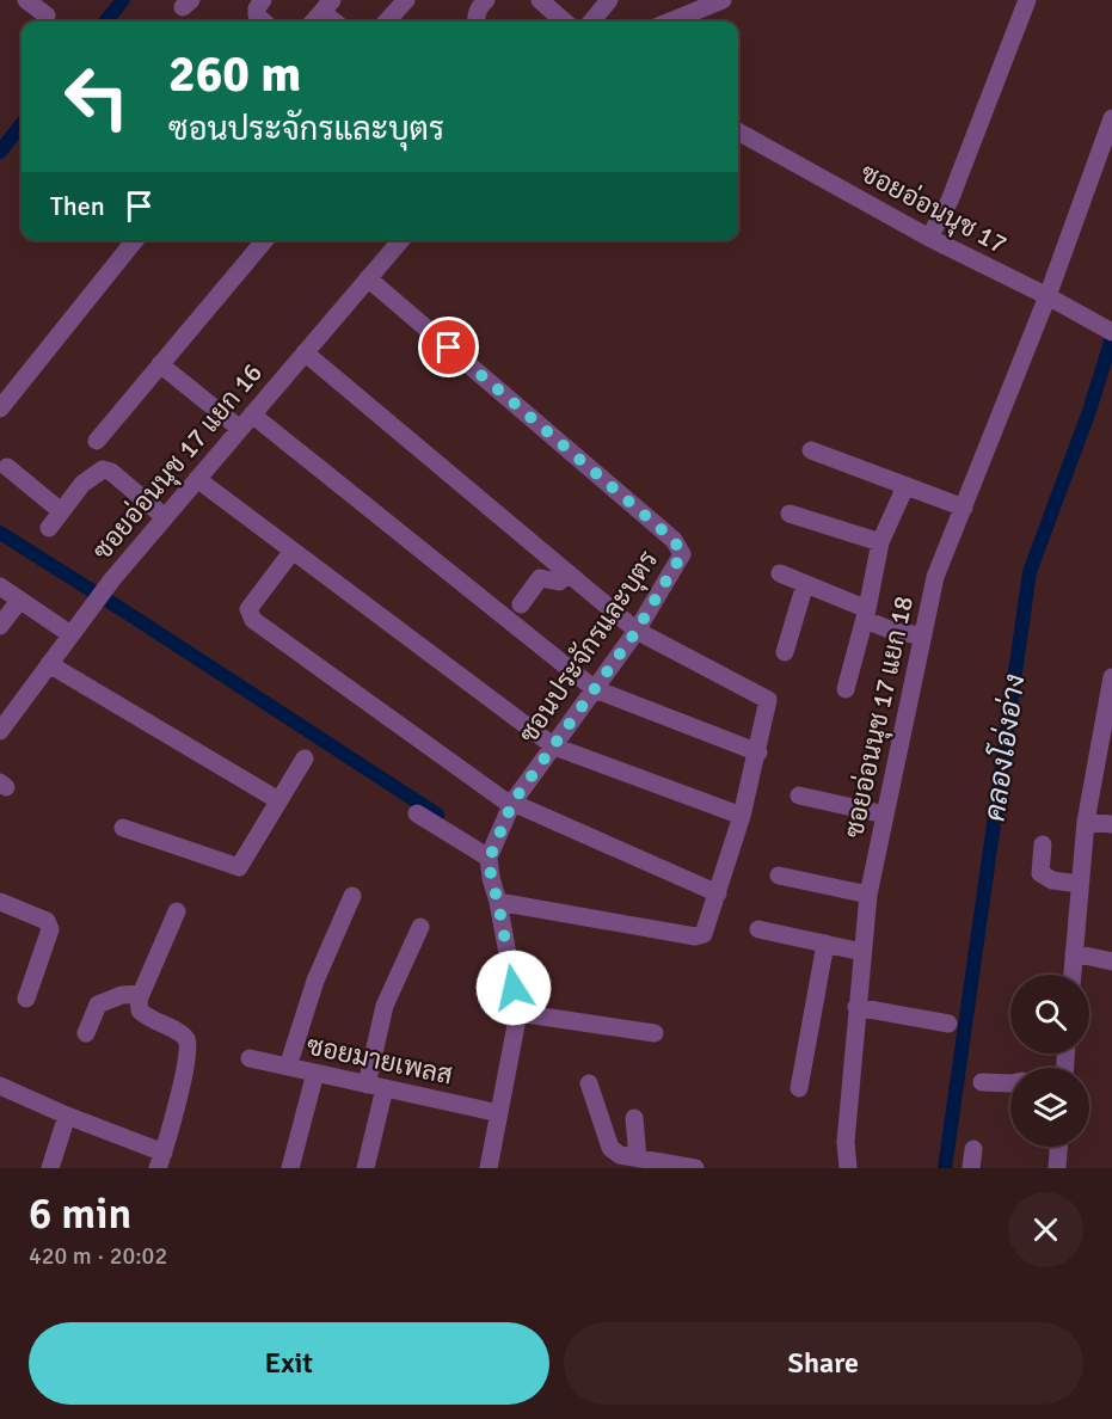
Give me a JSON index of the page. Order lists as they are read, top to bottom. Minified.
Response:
{"streets":{"street":["ซอยอ่อนนุช 17","ซอยอ่อนนุช 17 แยก 16","ซอนประจักรและบุตร","ซอยอ่อนนุช 17 แยก 18","ซอยมายเพลส"]},"crossings":[["ซอยอ่อนนุช 17","ซอยอ่อนนุช 17 แยก 18"],["ซอยอ่อนนุช 17 แยก 16","ซอนประจักรและบุตร"]],"water":["คลองโอ่งอ่าง"],"page":{"turn":["260 m","ซอนประจักรและบุตร"],"then":"Then","heading":["6 min","420 m · 20:02"],"buttons":["Exit","Share"]}}
